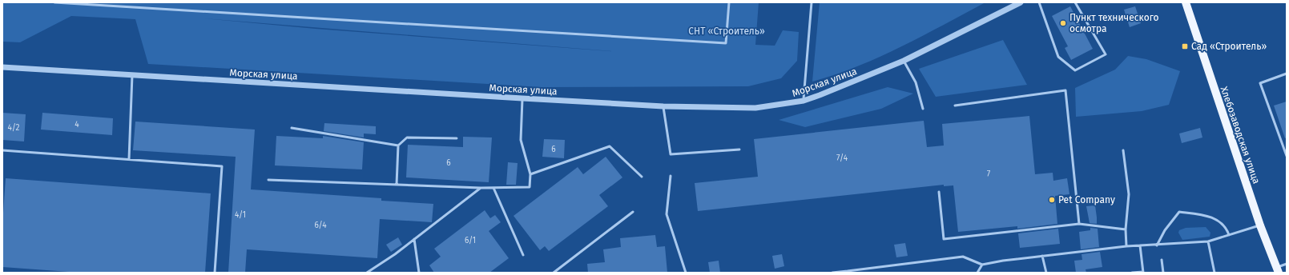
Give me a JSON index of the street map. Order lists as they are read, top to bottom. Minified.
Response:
{"streets":{"main road":["Хлебозаводская улица"],"street":["Морская улица"]},"parks":["СНТ «Строитель»"],"places":{"other":["Пункт технического осмотра","Pet Company"],"transit":["Сад «Строитель»"]},"house_numbers":["4","4/2","6","7/4","6","7","4/1","6/4","6/1"]}
